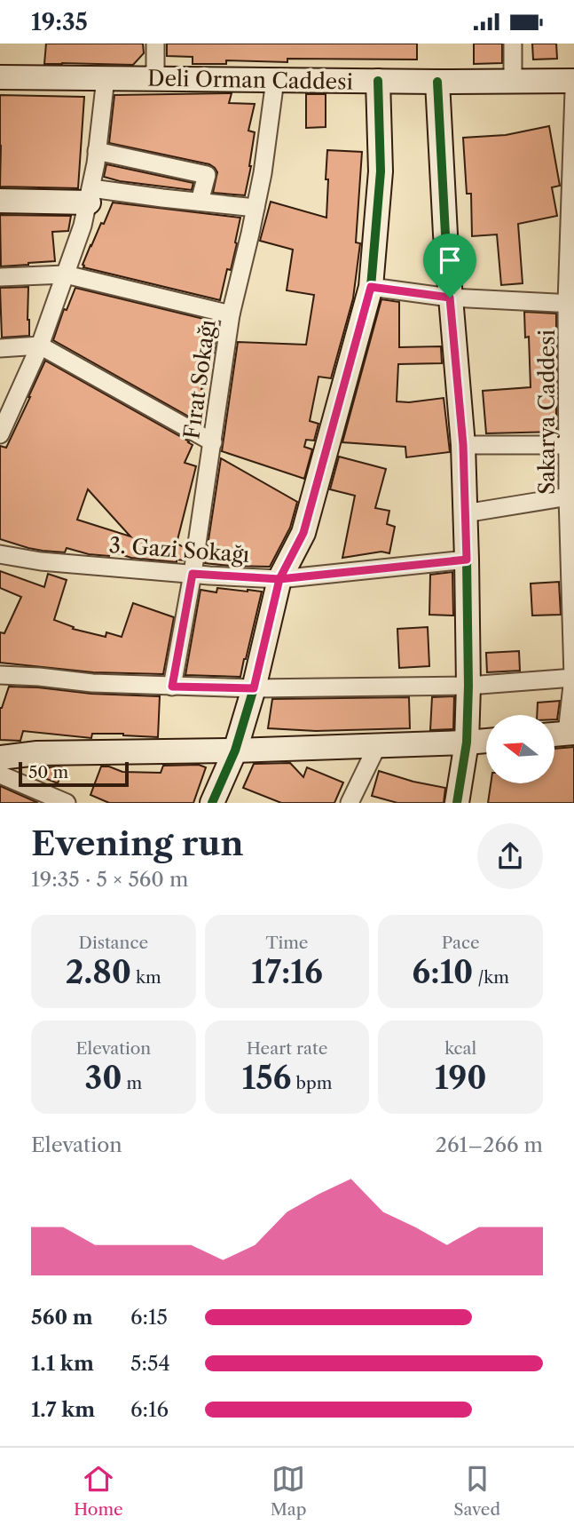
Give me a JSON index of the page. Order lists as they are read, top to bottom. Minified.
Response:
{"streets":{"street":["Deli Orman Caddesi","Fırat Sokağı","Sakarya Caddesi","3. Gazi Sokağı"]},"crossings":[["Deli Orman Caddesi","Fırat Sokağı"],["Fırat Sokağı","3. Gazi Sokağı"]],"scale_bar":"50 m","north":"left","page":{"status":"19:35","scale":"50 m","heading":["Evening run","19:35 · 5 × 560 m"],"stats":[["Distance","2.80 km"],["Time","17:16"],["Pace","6:10 /km"],["Elevation","30 m"],["Heart rate","156 bpm"],["kcal","190"]],"chart":["Elevation","261–266 m"],"list":[{"name":"560 m","note":"6:15"},{"name":"1.1 km","note":"5:54"},{"name":"1.7 km","note":"6:16"}],"tabs":["Home","Map","Saved"]}}
